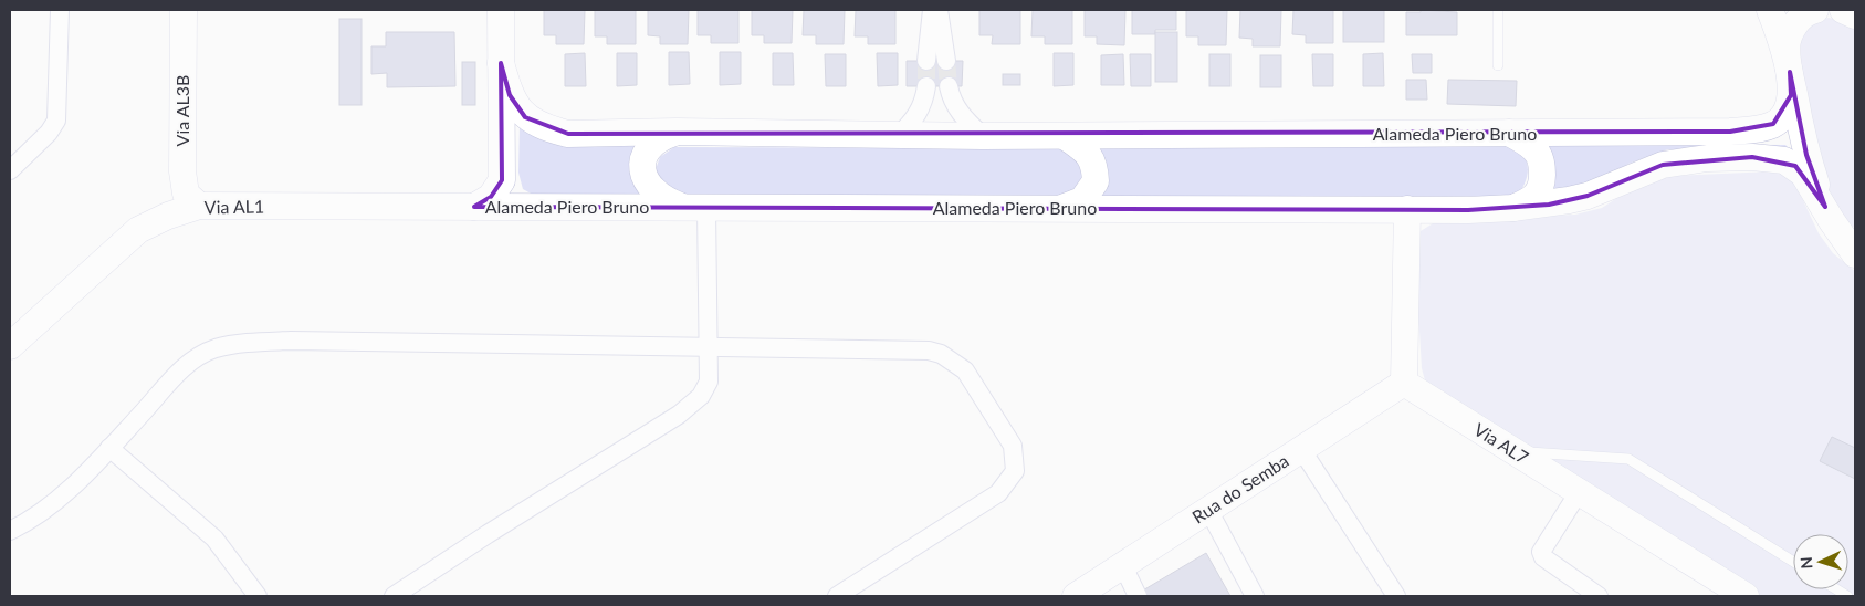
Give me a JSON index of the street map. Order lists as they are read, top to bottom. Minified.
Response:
{"streets":{"street":["Via AL3B","Alameda Piero Bruno","Via AL1","Via AL7","Rua do Semba"]},"crossings":[["Via AL3B","Via AL1"],["Alameda Piero Bruno","Via AL1"],["Via AL7","Rua do Semba"]],"north":"left"}
